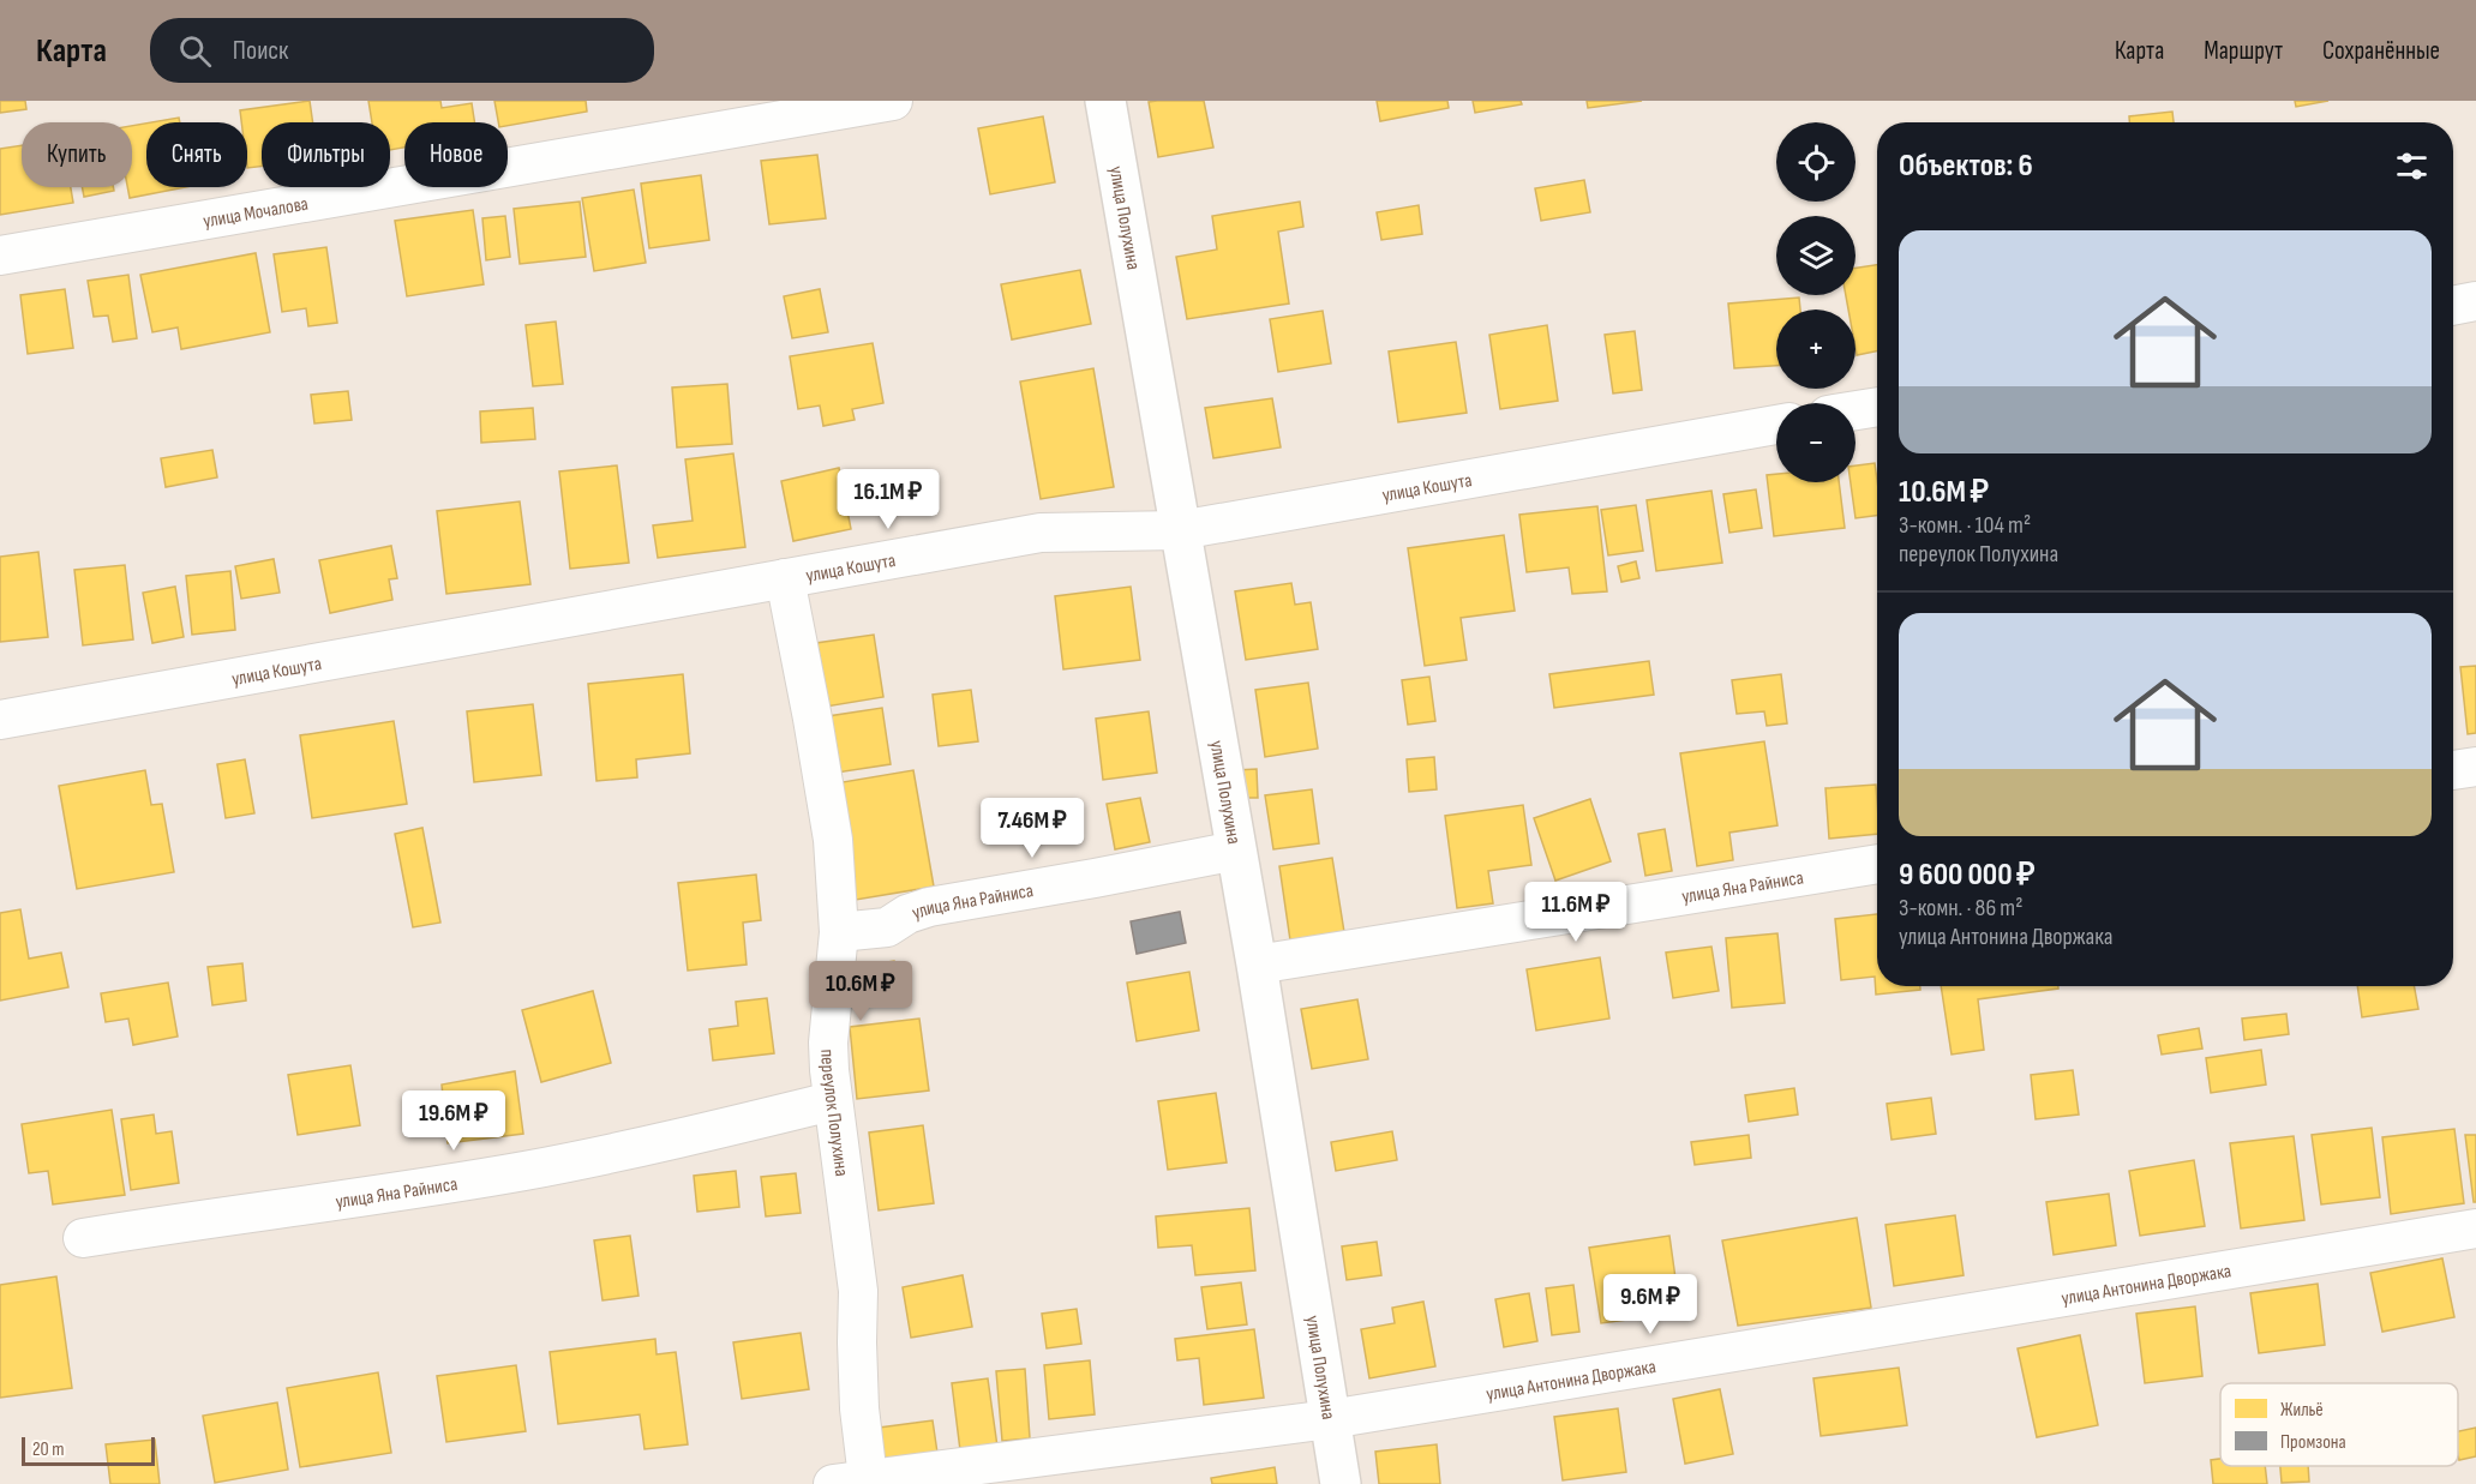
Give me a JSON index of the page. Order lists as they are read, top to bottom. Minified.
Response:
{"streets":{"main road":["улица Полухина"],"street":["улица Мочалова","улица Кошута","улица Яна Райниса","переулок Полухина","улица Антонина Дворжака"]},"crossings":[["улица Полухина","улица Кошута"],["улица Полухина","улица Яна Райниса"],["улица Полухина","улица Антонина Дворжака"],["улица Кошута","переулок Полухина"],["улица Яна Райниса","переулок Полухина"],["переулок Полухина","улица Антонина Дворжака"]],"legend":["Жильё","Промзона"],"scale_bar":"20 m","page":{"header":"Карта","search":"Поиск","nav":["Карта","Маршрут","Сохранённые"],"map_buttons":["+","−"],"chip":["Купить","Снять","Фильтры","Новое"],"heading":"Объектов: 6","list":[{"name":"10.6M ₽","note":"3-комн. · 104 m² · переулок Полухина"},{"name":"9 600 000 ₽","note":"3-комн. · 86 m² · улица Антонина Дворжака"}],"price":["16.1M ₽","7.46M ₽","11.6M ₽","10.6M ₽","19.6M ₽","9.6M ₽"],"scale":"20 m"}}
